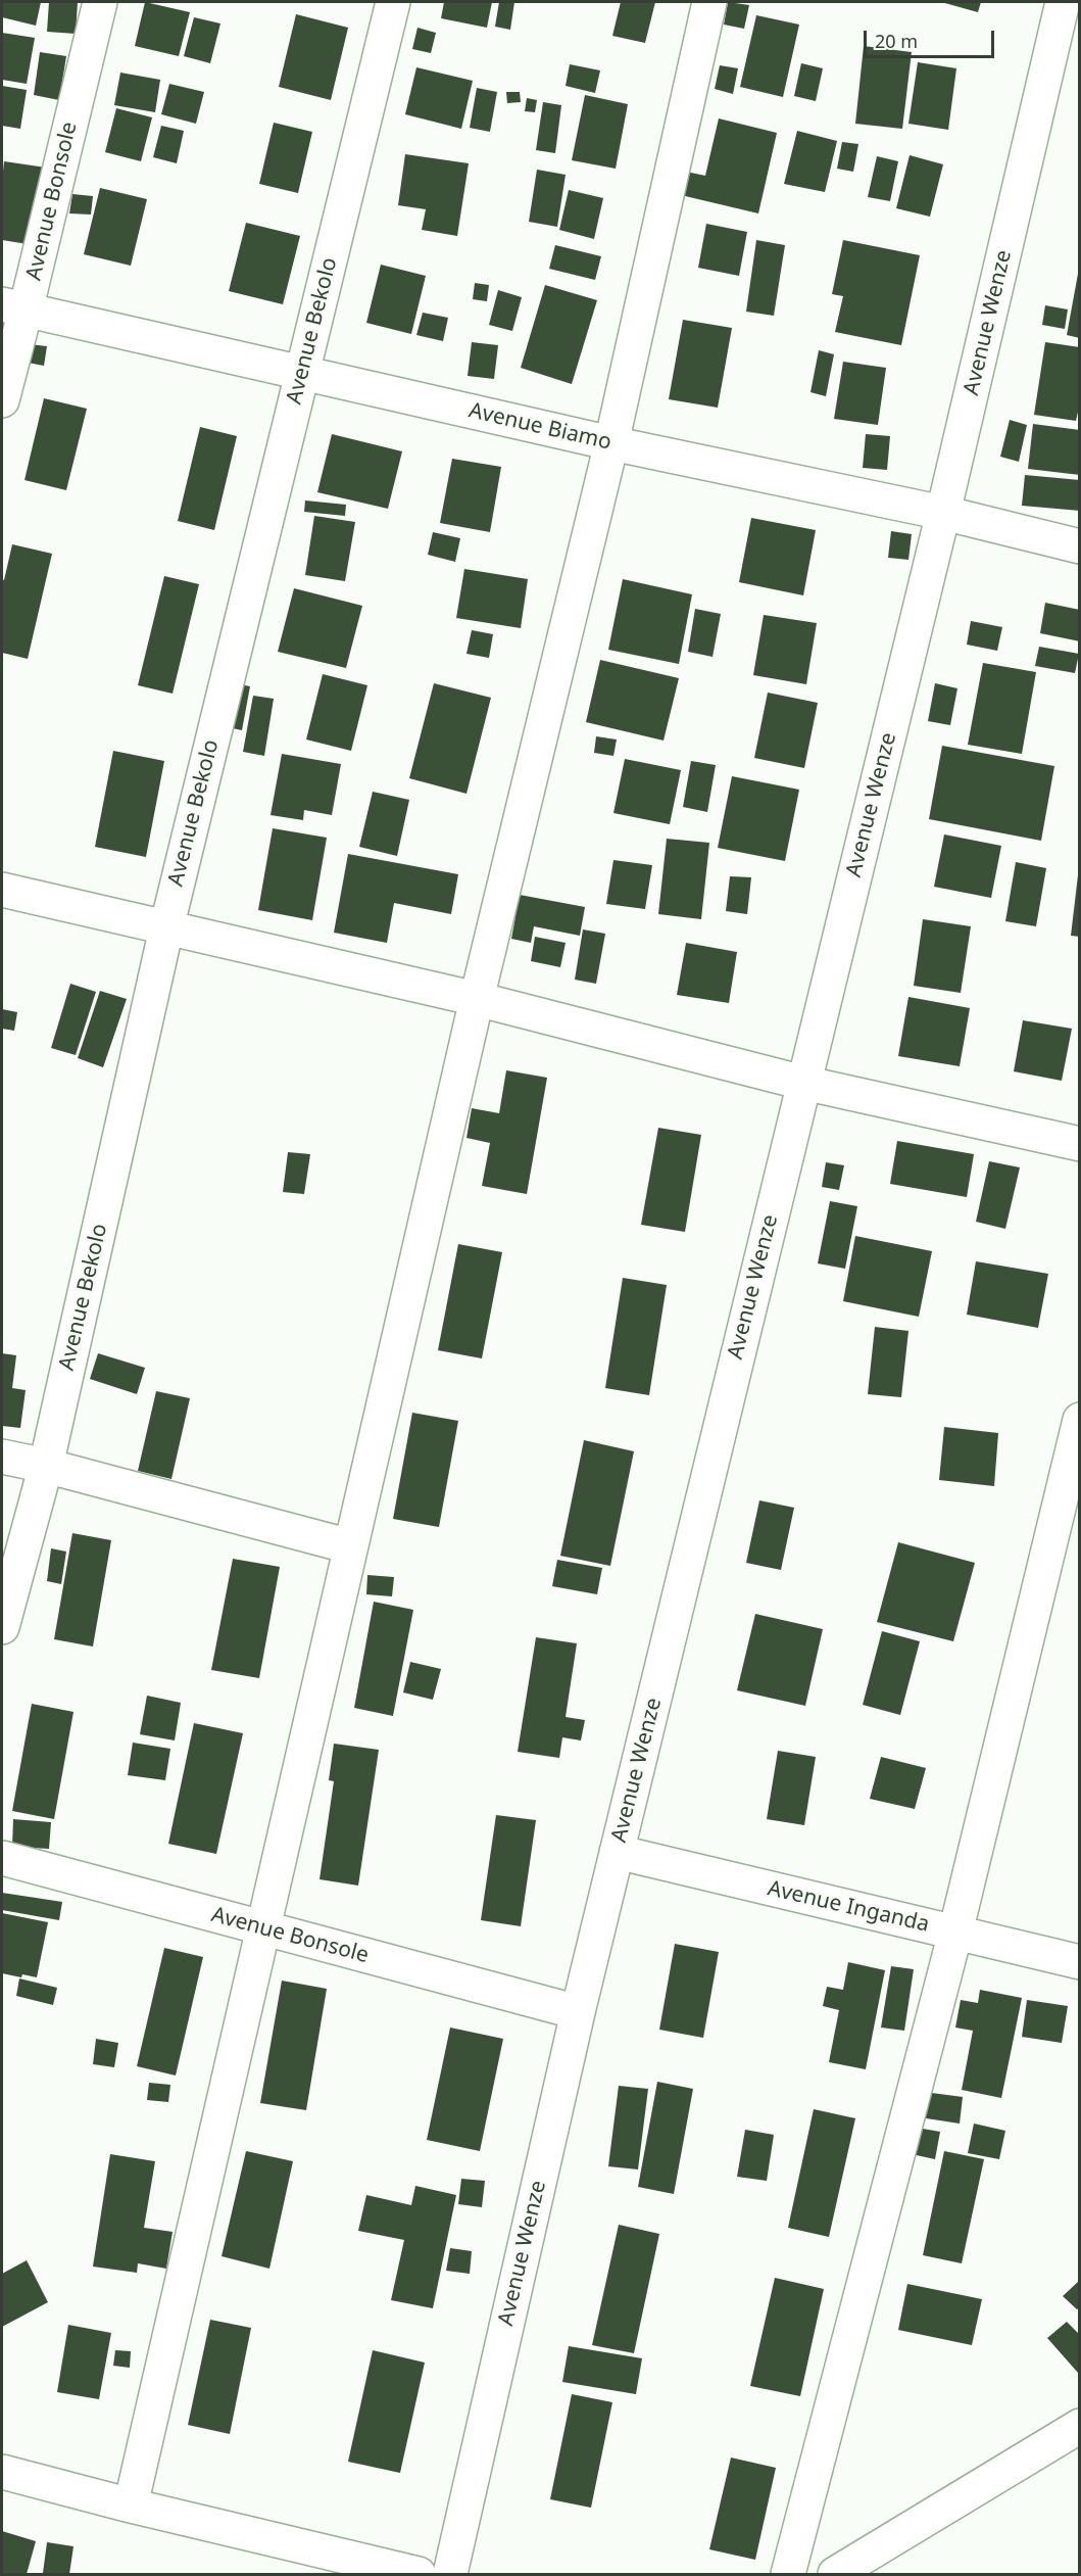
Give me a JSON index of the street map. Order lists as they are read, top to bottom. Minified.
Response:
{"streets":{"street":["Avenue Bonsole","Avenue Wenze","Avenue Bekolo","Avenue Biamo","Avenue Inganda"]},"crossings":[["Avenue Bonsole","Avenue Wenze"],["Avenue Bonsole","Avenue Biamo"],["Avenue Wenze","Avenue Biamo"],["Avenue Wenze","Avenue Inganda"],["Avenue Bekolo","Avenue Biamo"]],"scale_bar":"20 m"}
